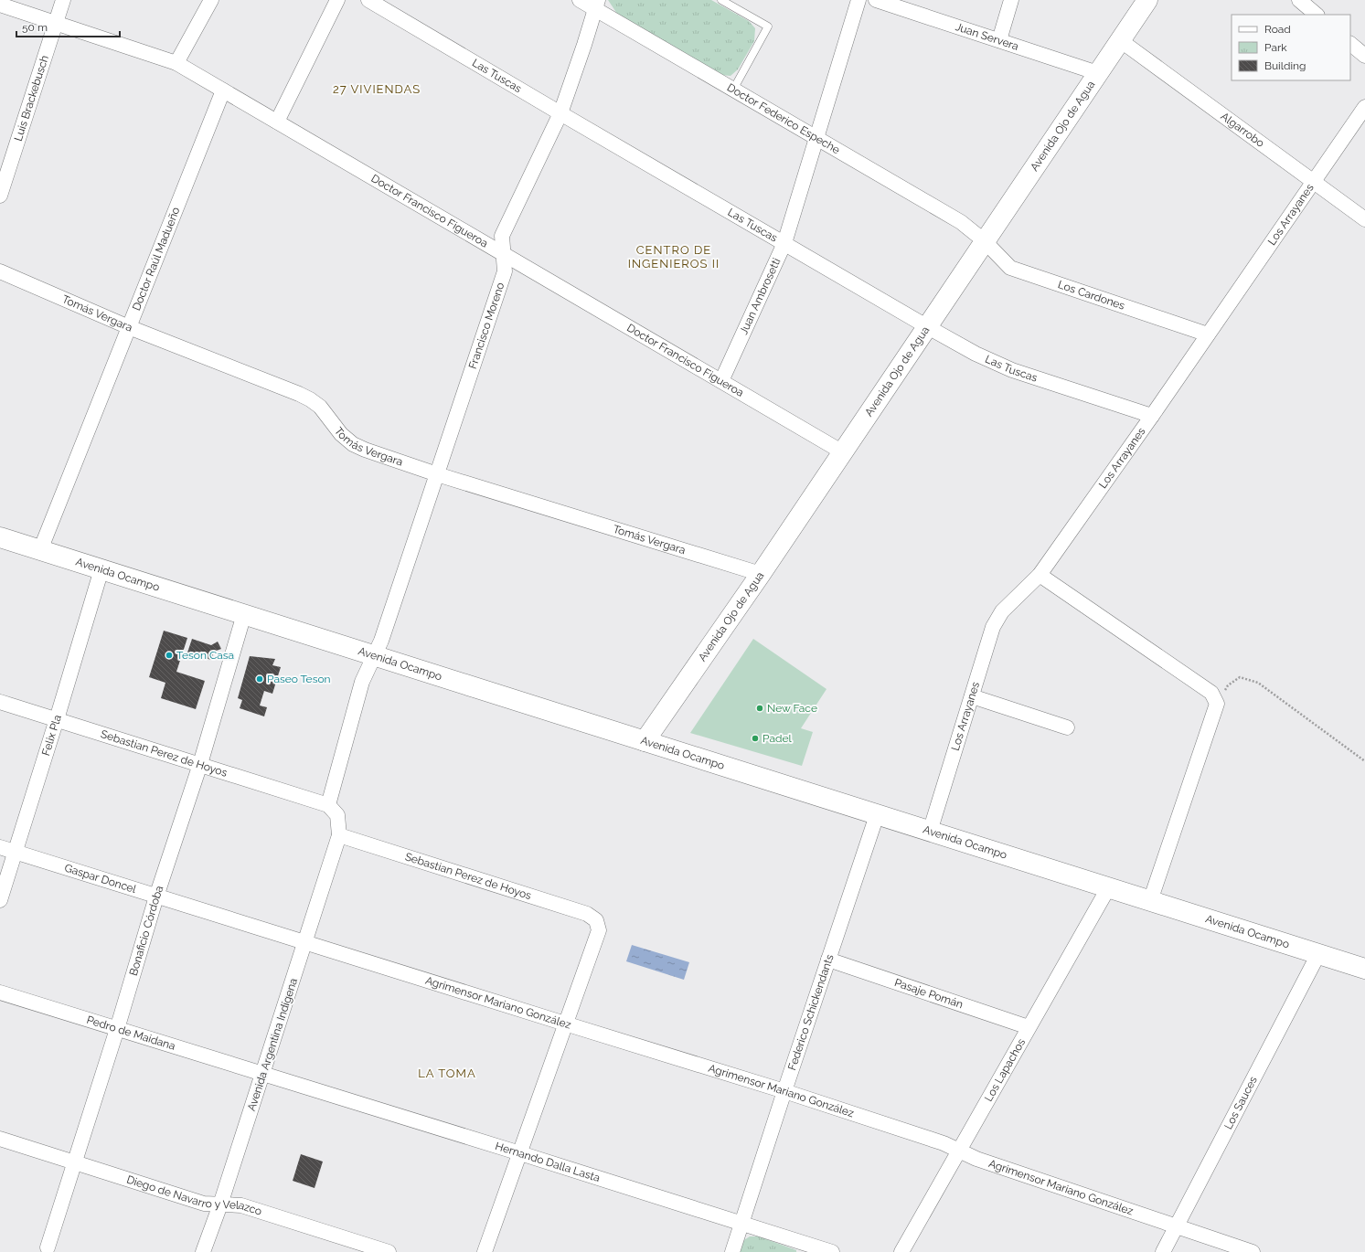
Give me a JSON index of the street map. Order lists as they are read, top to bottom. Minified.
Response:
{"streets":{"main road":["Avenida Ojo de Agua","Avenida Ocampo"],"street":["Juan Servera","Las Tuscas","Luis Brackebusch","Doctor Federico Espeche","Algarrobo","Doctor Francisco Figueroa","Los Arrayanes","Doctor Raúl Madueño","Los Cardones","Juan Ambrosetti","Tomás Vergara","Francisco Moreno","Felix Pla","Sebastian Perez de Hoyos","Gaspar Doncel","Bonaficio Córdoba","Pasaje Pomán","Agrimensor Mariano González","Federico Schickendants","Pedro de Maidana","Avenida Argentina Indígena","Los Lapachos","Los Sauces","Hernando Dalla Lasta","Diego de Navarro y Velazco"]},"crossings":[["Juan Servera","Avenida Ojo de Agua"],["Las Tuscas","Avenida Ojo de Agua"],["Las Tuscas","Los Arrayanes"],["Las Tuscas","Juan Ambrosetti"],["Las Tuscas","Francisco Moreno"],["Luis Brackebusch","Doctor Francisco Figueroa"],["Doctor Federico Espeche","Avenida Ojo de Agua"],["Doctor Federico Espeche","Los Cardones"],["Doctor Federico Espeche","Juan Ambrosetti"],["Doctor Federico Espeche","Francisco Moreno"],["Avenida Ojo de Agua","Algarrobo"],["Avenida Ojo de Agua","Doctor Francisco Figueroa"],["Avenida Ojo de Agua","Los Cardones"],["Avenida Ojo de Agua","Tomás Vergara"],["Avenida Ojo de Agua","Avenida Ocampo"],["Algarrobo","Los Arrayanes"],["Doctor Francisco Figueroa","Doctor Raúl Madueño"],["Doctor Francisco Figueroa","Juan Ambrosetti"],["Doctor Francisco Figueroa","Francisco Moreno"],["Los Arrayanes","Los Cardones"],["Los Arrayanes","Avenida Ocampo"],["Doctor Raúl Madueño","Tomás Vergara"],["Doctor Raúl Madueño","Avenida Ocampo"],["Tomás Vergara","Francisco Moreno"],["Francisco Moreno","Avenida Ocampo"],["Avenida Ocampo","Felix Pla"],["Avenida Ocampo","Bonaficio Córdoba"],["Avenida Ocampo","Federico Schickendants"],["Avenida Ocampo","Los Lapachos"],["Avenida Ocampo","Los Sauces"],["Felix Pla","Sebastian Perez de Hoyos"],["Felix Pla","Gaspar Doncel"],["Sebastian Perez de Hoyos","Bonaficio Córdoba"],["Sebastian Perez de Hoyos","Agrimensor Mariano González"],["Sebastian Perez de Hoyos","Avenida Argentina Indígena"],["Gaspar Doncel","Bonaficio Córdoba"],["Gaspar Doncel","Agrimensor Mariano González"],["Gaspar Doncel","Avenida Argentina Indígena"],["Bonaficio Córdoba","Pedro de Maidana"],["Bonaficio Córdoba","Diego de Navarro y Velazco"],["Pasaje Pomán","Federico Schickendants"],["Pasaje Pomán","Los Lapachos"],["Agrimensor Mariano González","Federico Schickendants"],["Agrimensor Mariano González","Avenida Argentina Indígena"],["Agrimensor Mariano González","Los Lapachos"],["Agrimensor Mariano González","Los Sauces"],["Federico Schickendants","Hernando Dalla Lasta"],["Pedro de Maidana","Avenida Argentina Indígena"],["Pedro de Maidana","Hernando Dalla Lasta"],["Avenida Argentina Indígena","Hernando Dalla Lasta"],["Avenida Argentina Indígena","Diego de Navarro y Velazco"]],"districts":["27 VIVIENDAS","CENTRO DE INGENIEROS II","LA TOMA"],"places":["Teson Casa","Paseo Teson","New Face","Padel"],"legend":["Road","Park","Building"],"scale_bar":"50 m"}
